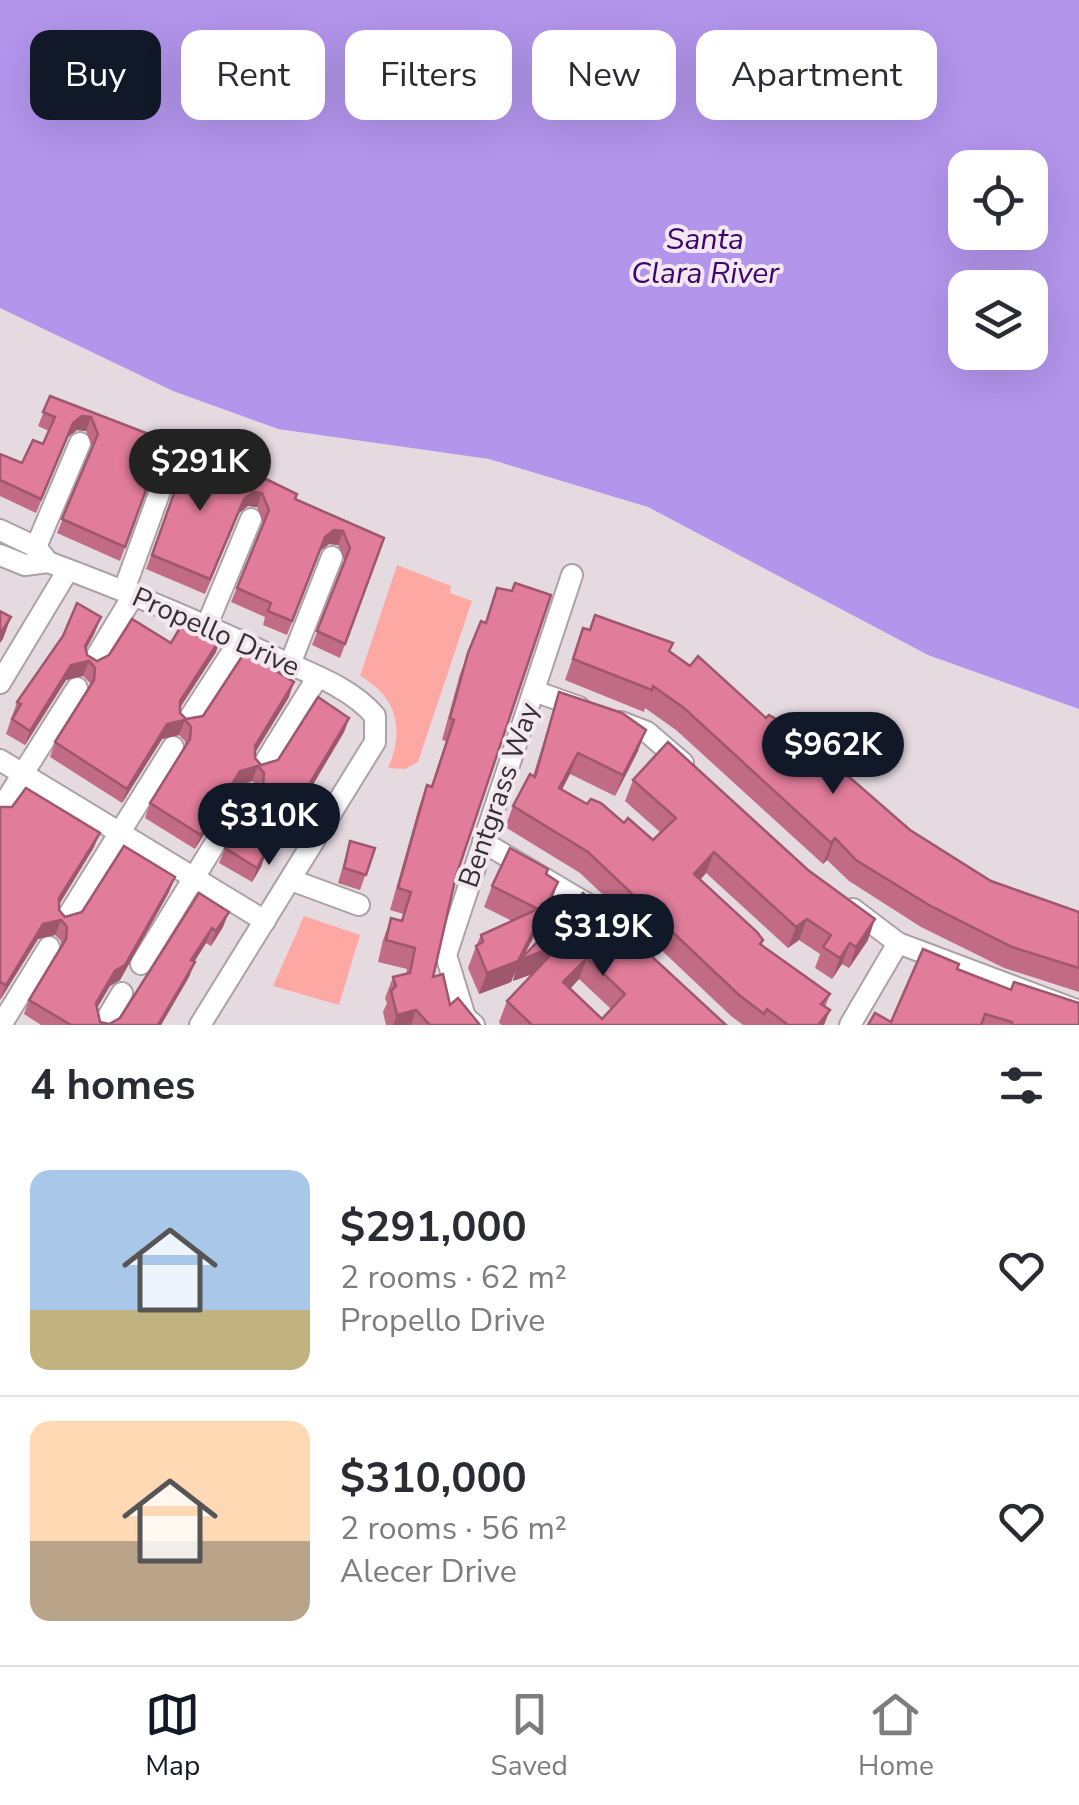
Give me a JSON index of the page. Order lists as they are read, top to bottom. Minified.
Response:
{"streets":{"street":["Propello Drive","Bentgrass Way"]},"water":["Santa Clara River"],"page":{"chip":["Buy","Rent","Filters","New","Apartment"],"price":["$291K","$962K","$310K","$319K"],"heading":"4 homes","list":[{"name":"$291,000","note":"2 rooms · 62 m² · Propello Drive"},{"name":"$310,000","note":"2 rooms · 56 m² · Alecer Drive"}],"tabs":["Map","Saved","Home"]}}
